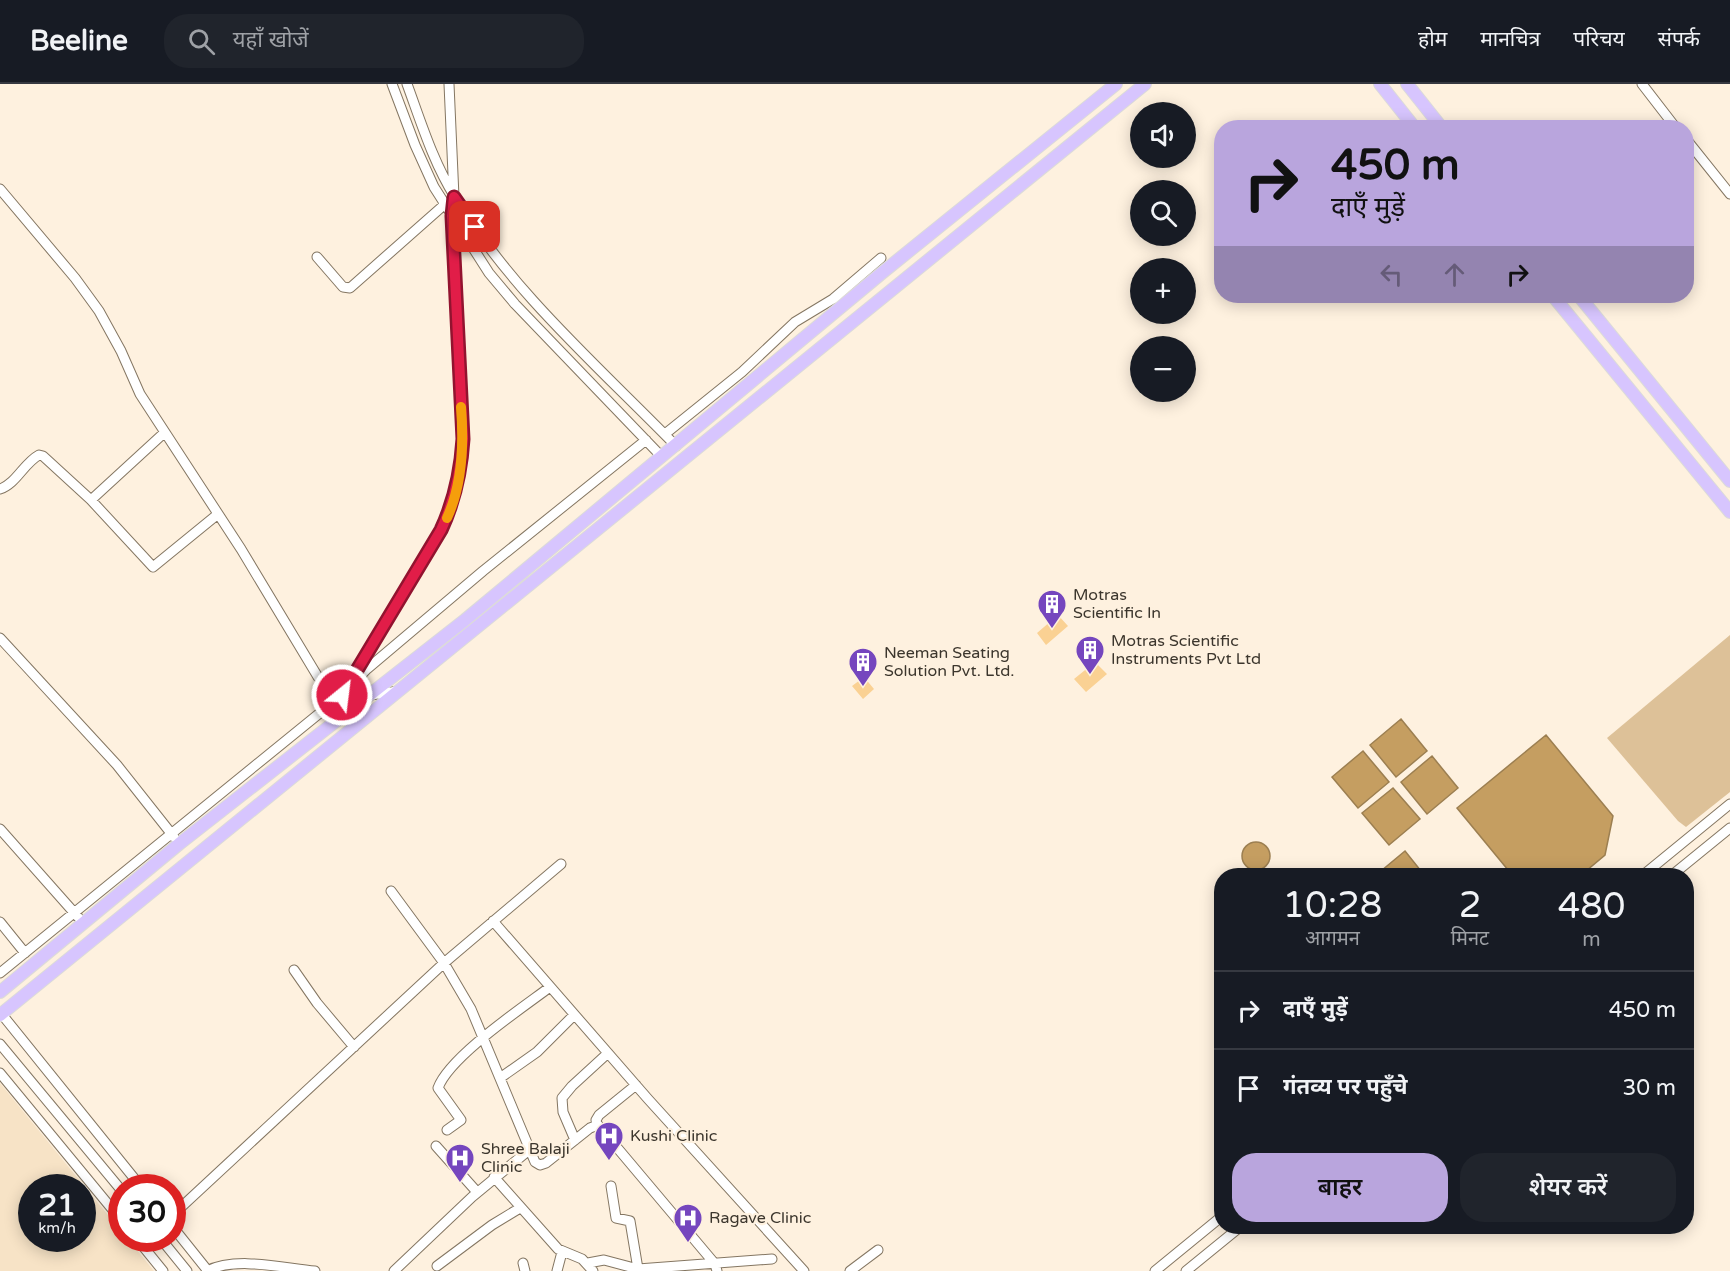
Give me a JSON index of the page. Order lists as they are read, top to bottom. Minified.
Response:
{"places":{"building":["Motras Scientific In","Motras Scientific Instruments Pvt Ltd","Neeman Seating Solution Pvt. Ltd."],"hospital":["Kushi Clinic","Shree Balaji Clinic","Ragave Clinic"]},"page":{"header":"Beeline","search":"यहाँ खोजें","nav":["होम","मानचित्र","परिचय","संपर्क"],"map_buttons":["+","−"],"turn":["450 m","दाएँ मुड़ें"],"eta":["10:28","आगमन","2","मिनट","480","m"],"list":[{"name":"दाएँ मुड़ें","value":"450 m"},{"name":"गंतव्य पर पहुँचे","value":"30 m"}],"buttons":["बाहर","शेयर करें"],"speed":"21 km/h","limit":"30"}}
